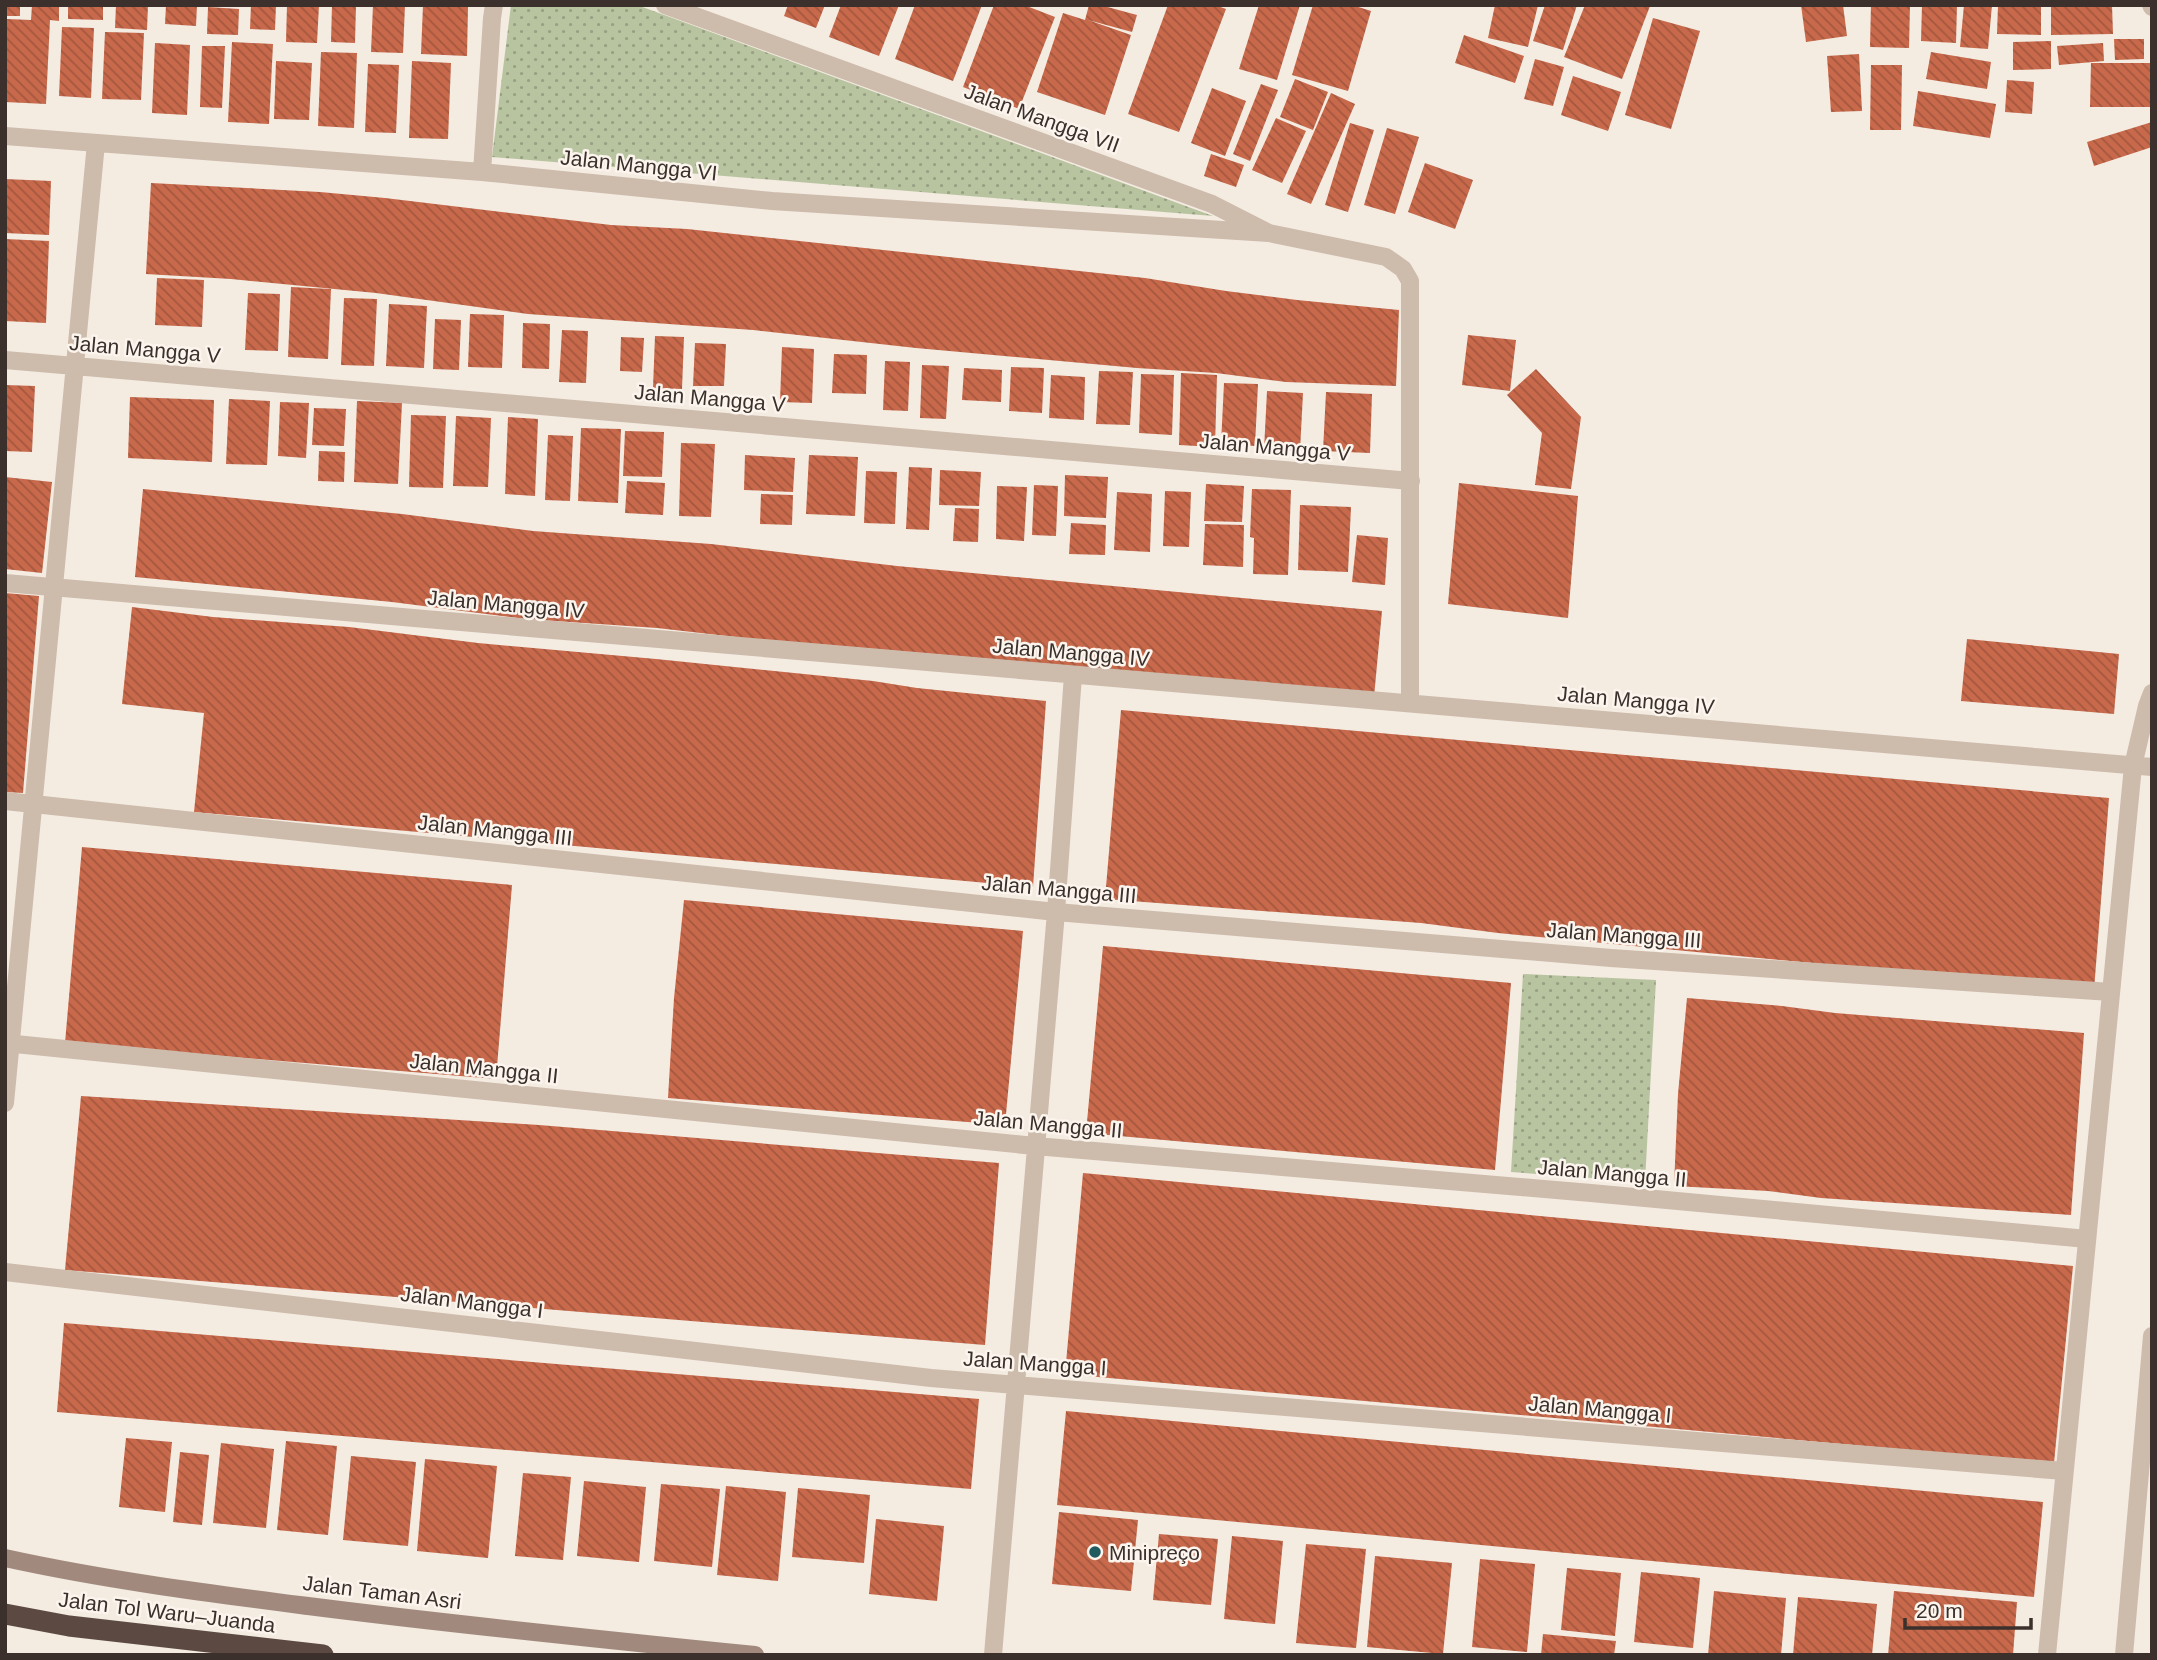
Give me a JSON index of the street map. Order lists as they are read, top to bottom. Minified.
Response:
{"streets":{"highway":["Jalan Tol Waru–Juanda"],"main road":["Jalan Taman Asri"],"street":["Jalan Mangga VII","Jalan Mangga VI","Jalan Mangga V","Jalan Mangga IV","Jalan Mangga III","Jalan Mangga II","Jalan Mangga I"]},"crossings":[["Jalan Mangga VII","Jalan Mangga VI"],["Jalan Mangga VII","Jalan Mangga V"]],"places":["Minipreço"],"scale_bar":"20 m"}
